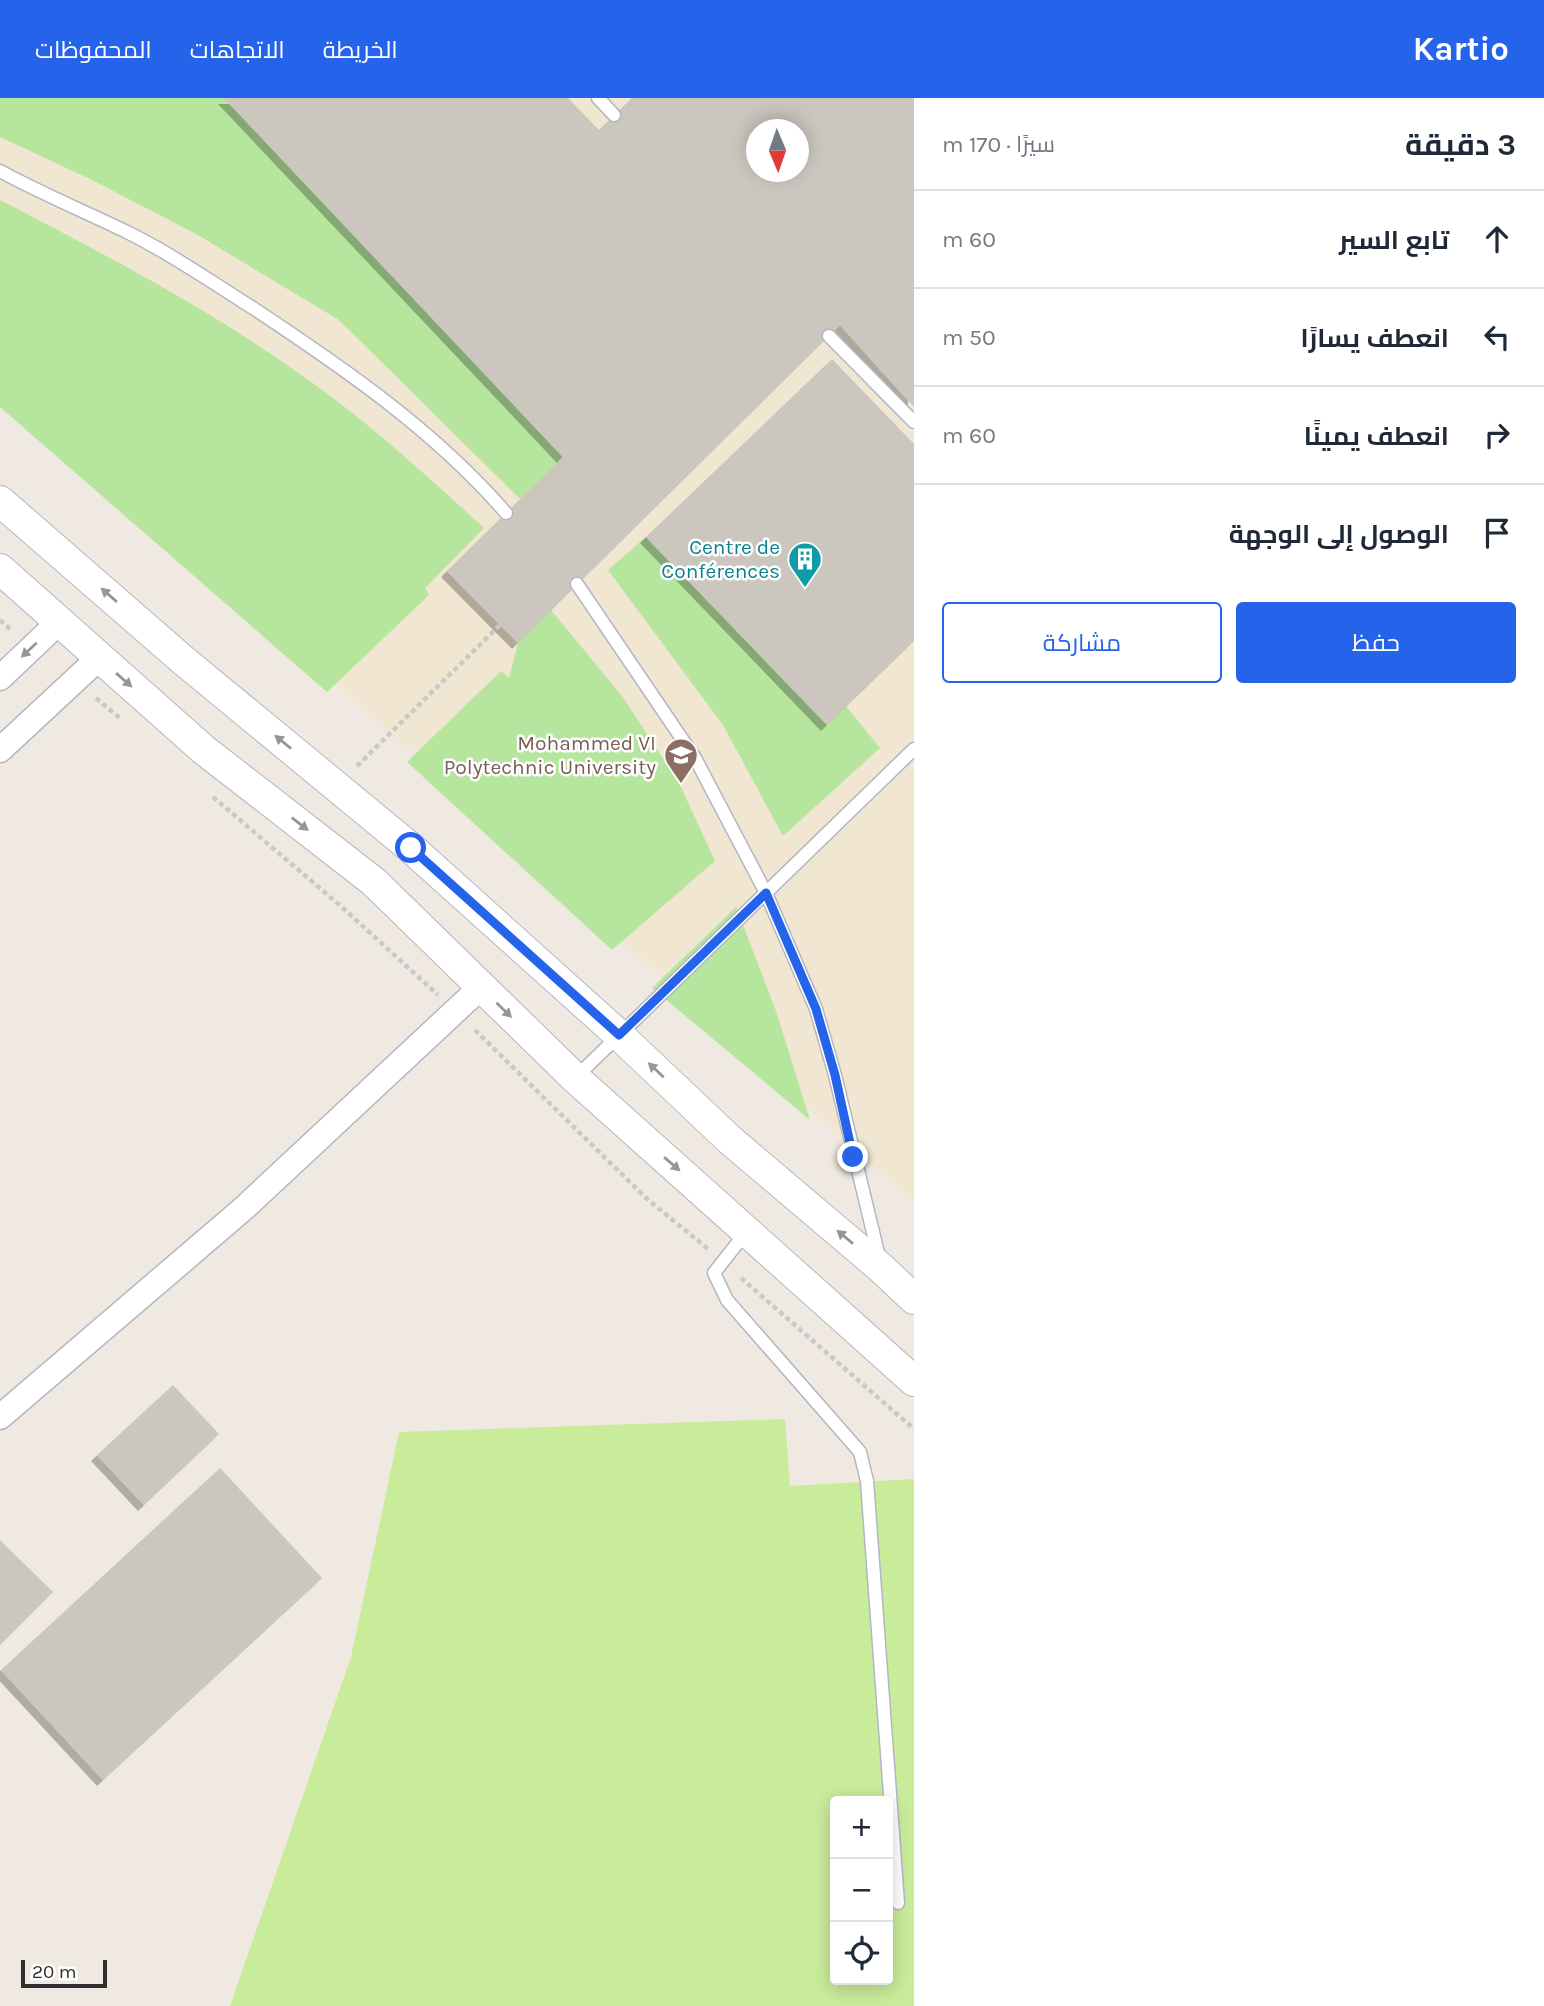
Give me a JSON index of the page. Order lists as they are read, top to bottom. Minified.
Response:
{"places":{"building":["Centre de Conférences"],"school or university":["Mohammed VI Polytechnic University"]},"scale_bar":"20 m","north":"bottom","page":{"header":"Kartio","nav":["الخريطة","الاتجاهات","المحفوظات"],"heading":["3 دقيقة","سيرًا · 170 m"],"list":[["تابع السير","60 m"],["انعطف يسارًا","50 m"],["انعطف يمينًا","60 m"],"الوصول إلى الوجهة"],"buttons":["حفظ","مشاركة"],"map_buttons":["+","−"],"scale":"20 m"}}
